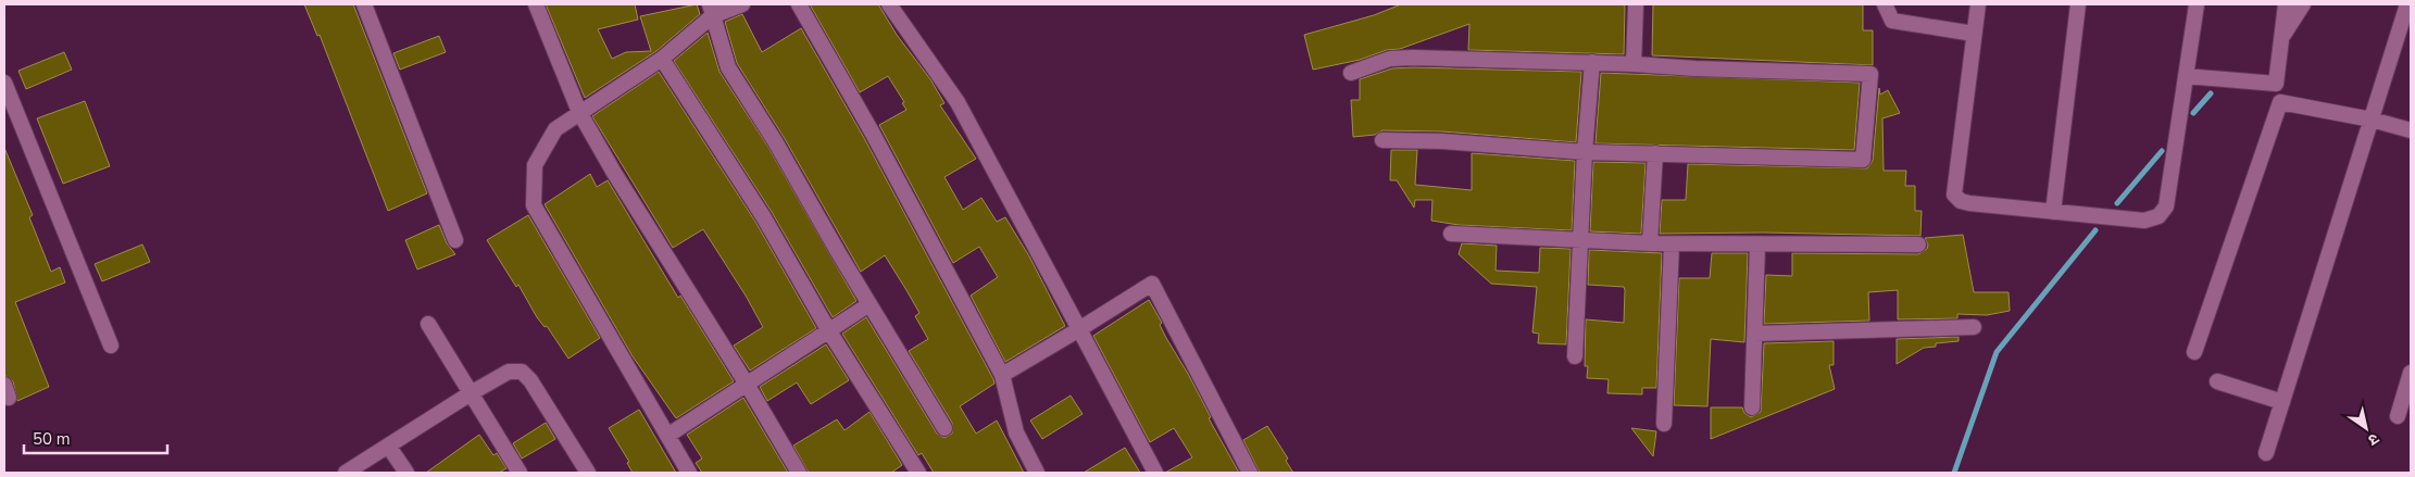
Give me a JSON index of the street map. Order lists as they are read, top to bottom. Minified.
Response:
{"scale_bar":"50 m","north":"bottom right"}
